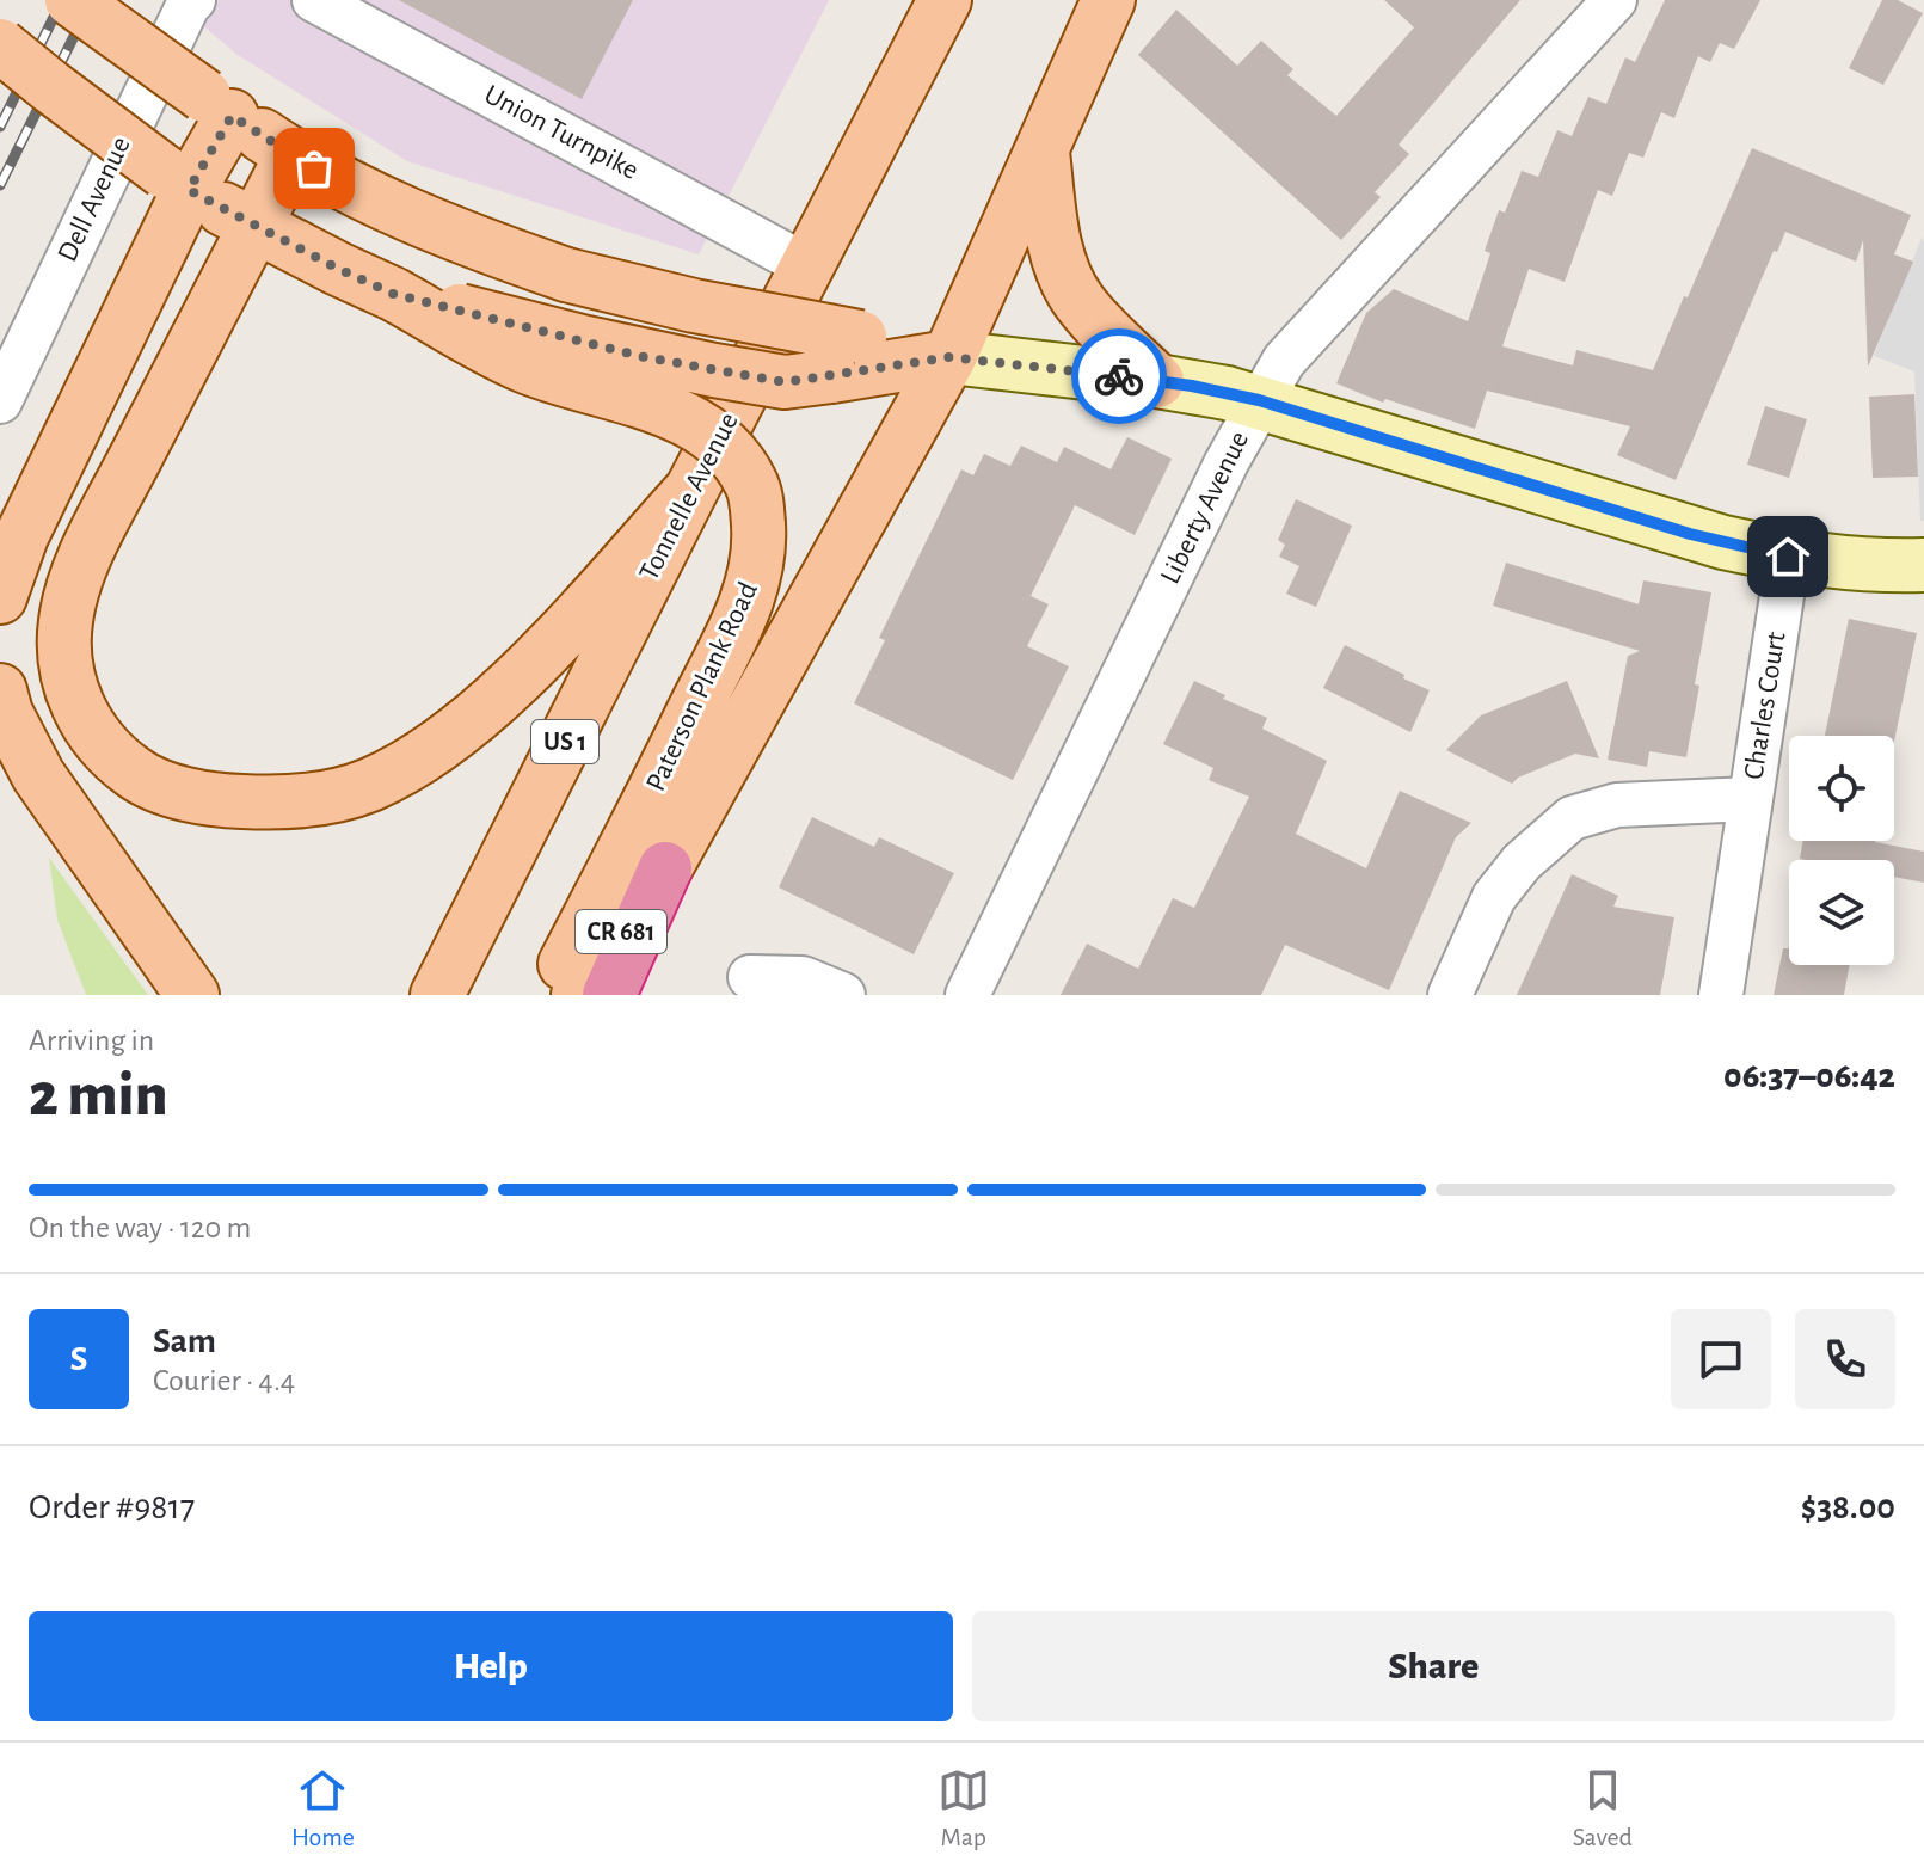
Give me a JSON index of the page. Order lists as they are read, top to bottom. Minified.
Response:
{"streets":{"main road":["Tonnelle Avenue","Paterson Plank Road","US 1","CR 681"],"street":["Union Turnpike","Dell Avenue","Liberty Avenue","Charles Court"]},"crossings":[["Union Turnpike","Tonnelle Avenue"]],"page":{"heading":["2 min","Arriving in","06:37–06:42"],"panel":["Sam","Courier · 4.4","Order #9817","$38.00"],"bar":"On the way · 120 m","round":"S","buttons":["Help","Share"],"tabs":["Home","Map","Saved"]}}
